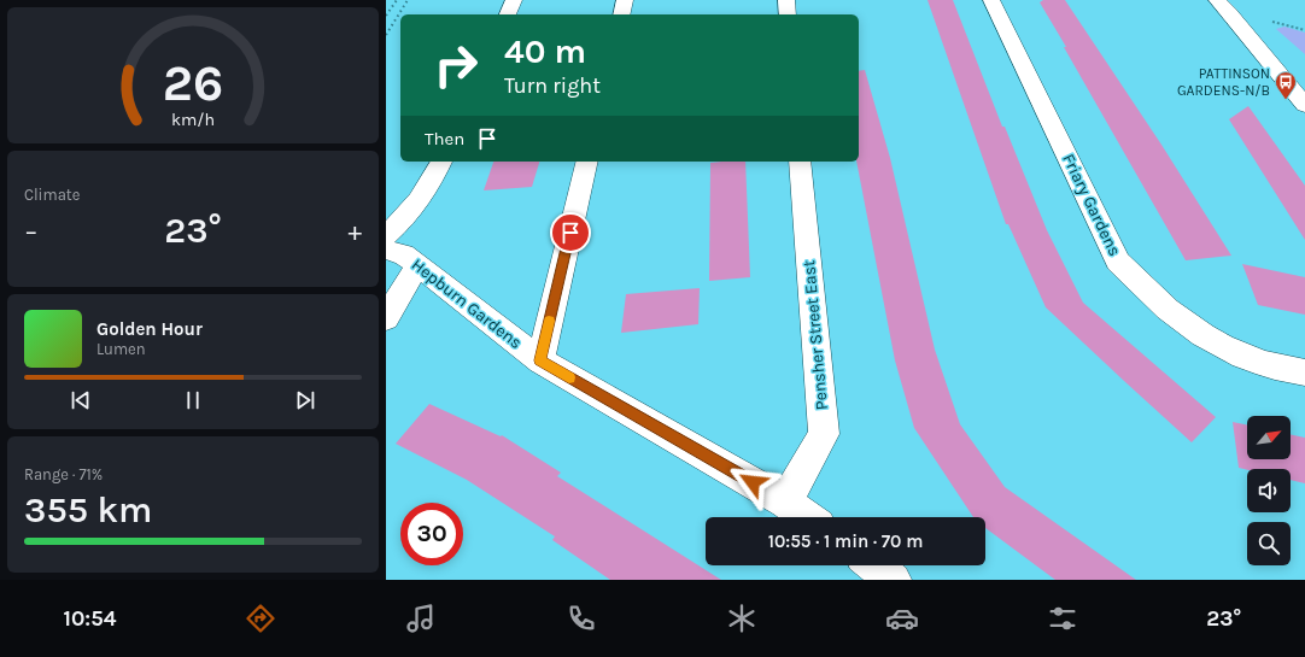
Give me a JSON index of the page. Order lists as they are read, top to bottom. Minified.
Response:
{"streets":{"street":["Friary Gardens","Hepburn Gardens","Pensher Street East"]},"crossings":[["Hepburn Gardens","Pensher Street East"]],"places":{"bus stop":["PATTINSON GARDENS-N/B"]},"north":"top right","page":{"turn":["40 m","Turn right"],"then":"Then","tile":["Climate",["Range · 71%","355 km"]],"heat":["−","23°","+"],"song":["Golden Hour","Lumen"],"limit":"30","trip":"10:55 · 1 min · 70 m","tabs":["10:54","23°"],"gauge":["26","km/h"]}}
